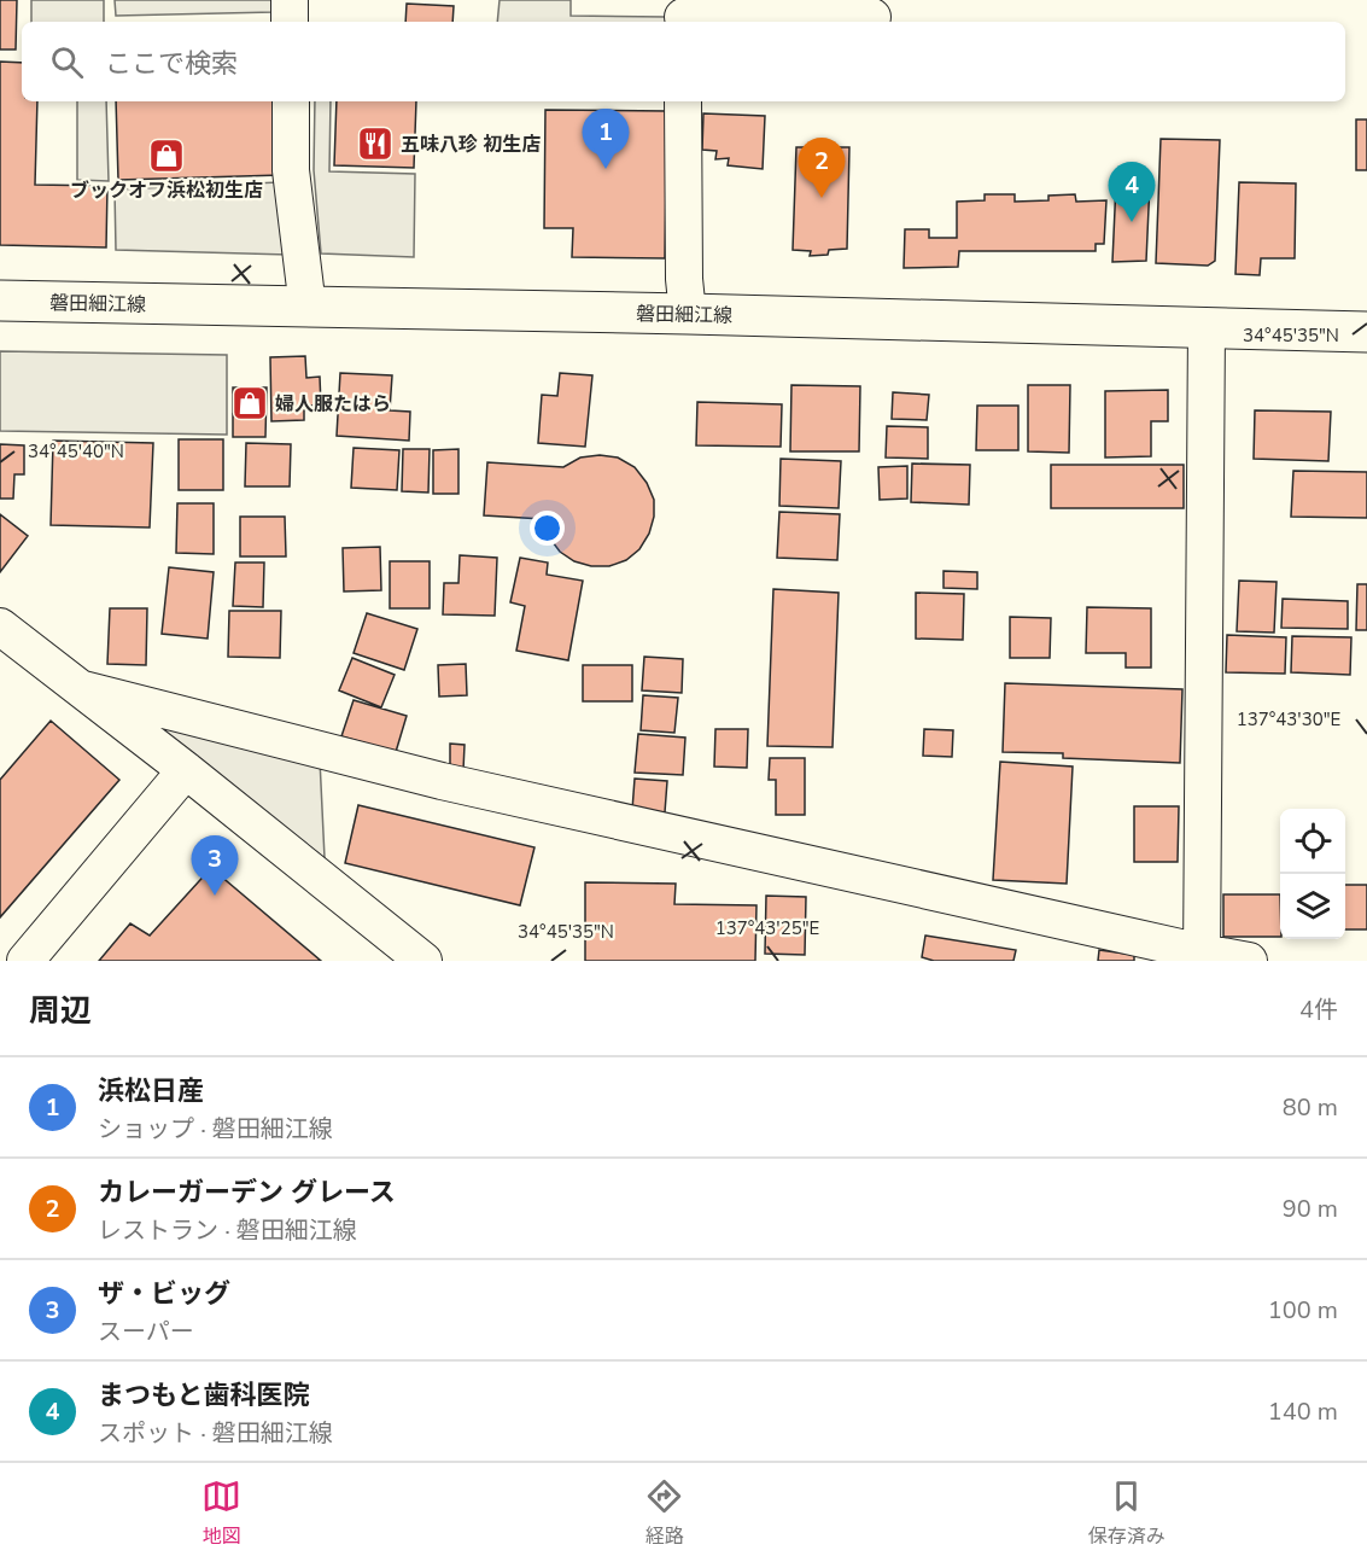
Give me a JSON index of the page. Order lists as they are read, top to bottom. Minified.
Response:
{"streets":{"main road":["磐田細江線"]},"places":{"restaurant":["五味八珍 初生店"],"shop":["ブックオフ浜松初生店","婦人服たはら"]},"page":{"search":"ここで検索","pins":["1","2","4","3"],"heading":["周辺","4件"],"list":[{"mark":"1","name":"浜松日産","note":"ショップ · 磐田細江線","value":"80 m"},{"mark":"2","name":"カレーガーデン グレース","note":"レストラン · 磐田細江線","value":"90 m"},{"mark":"3","name":"ザ・ビッグ","note":"スーパー","value":"100 m"},{"mark":"4","name":"まつもと歯科医院","note":"スポット · 磐田細江線","value":"140 m"}],"nav":["地図","経路","保存済み"]},"coordinates":["34°45'35\"N","34°45'40\"N","137°43'30\"E","137°43'25\"E"]}
